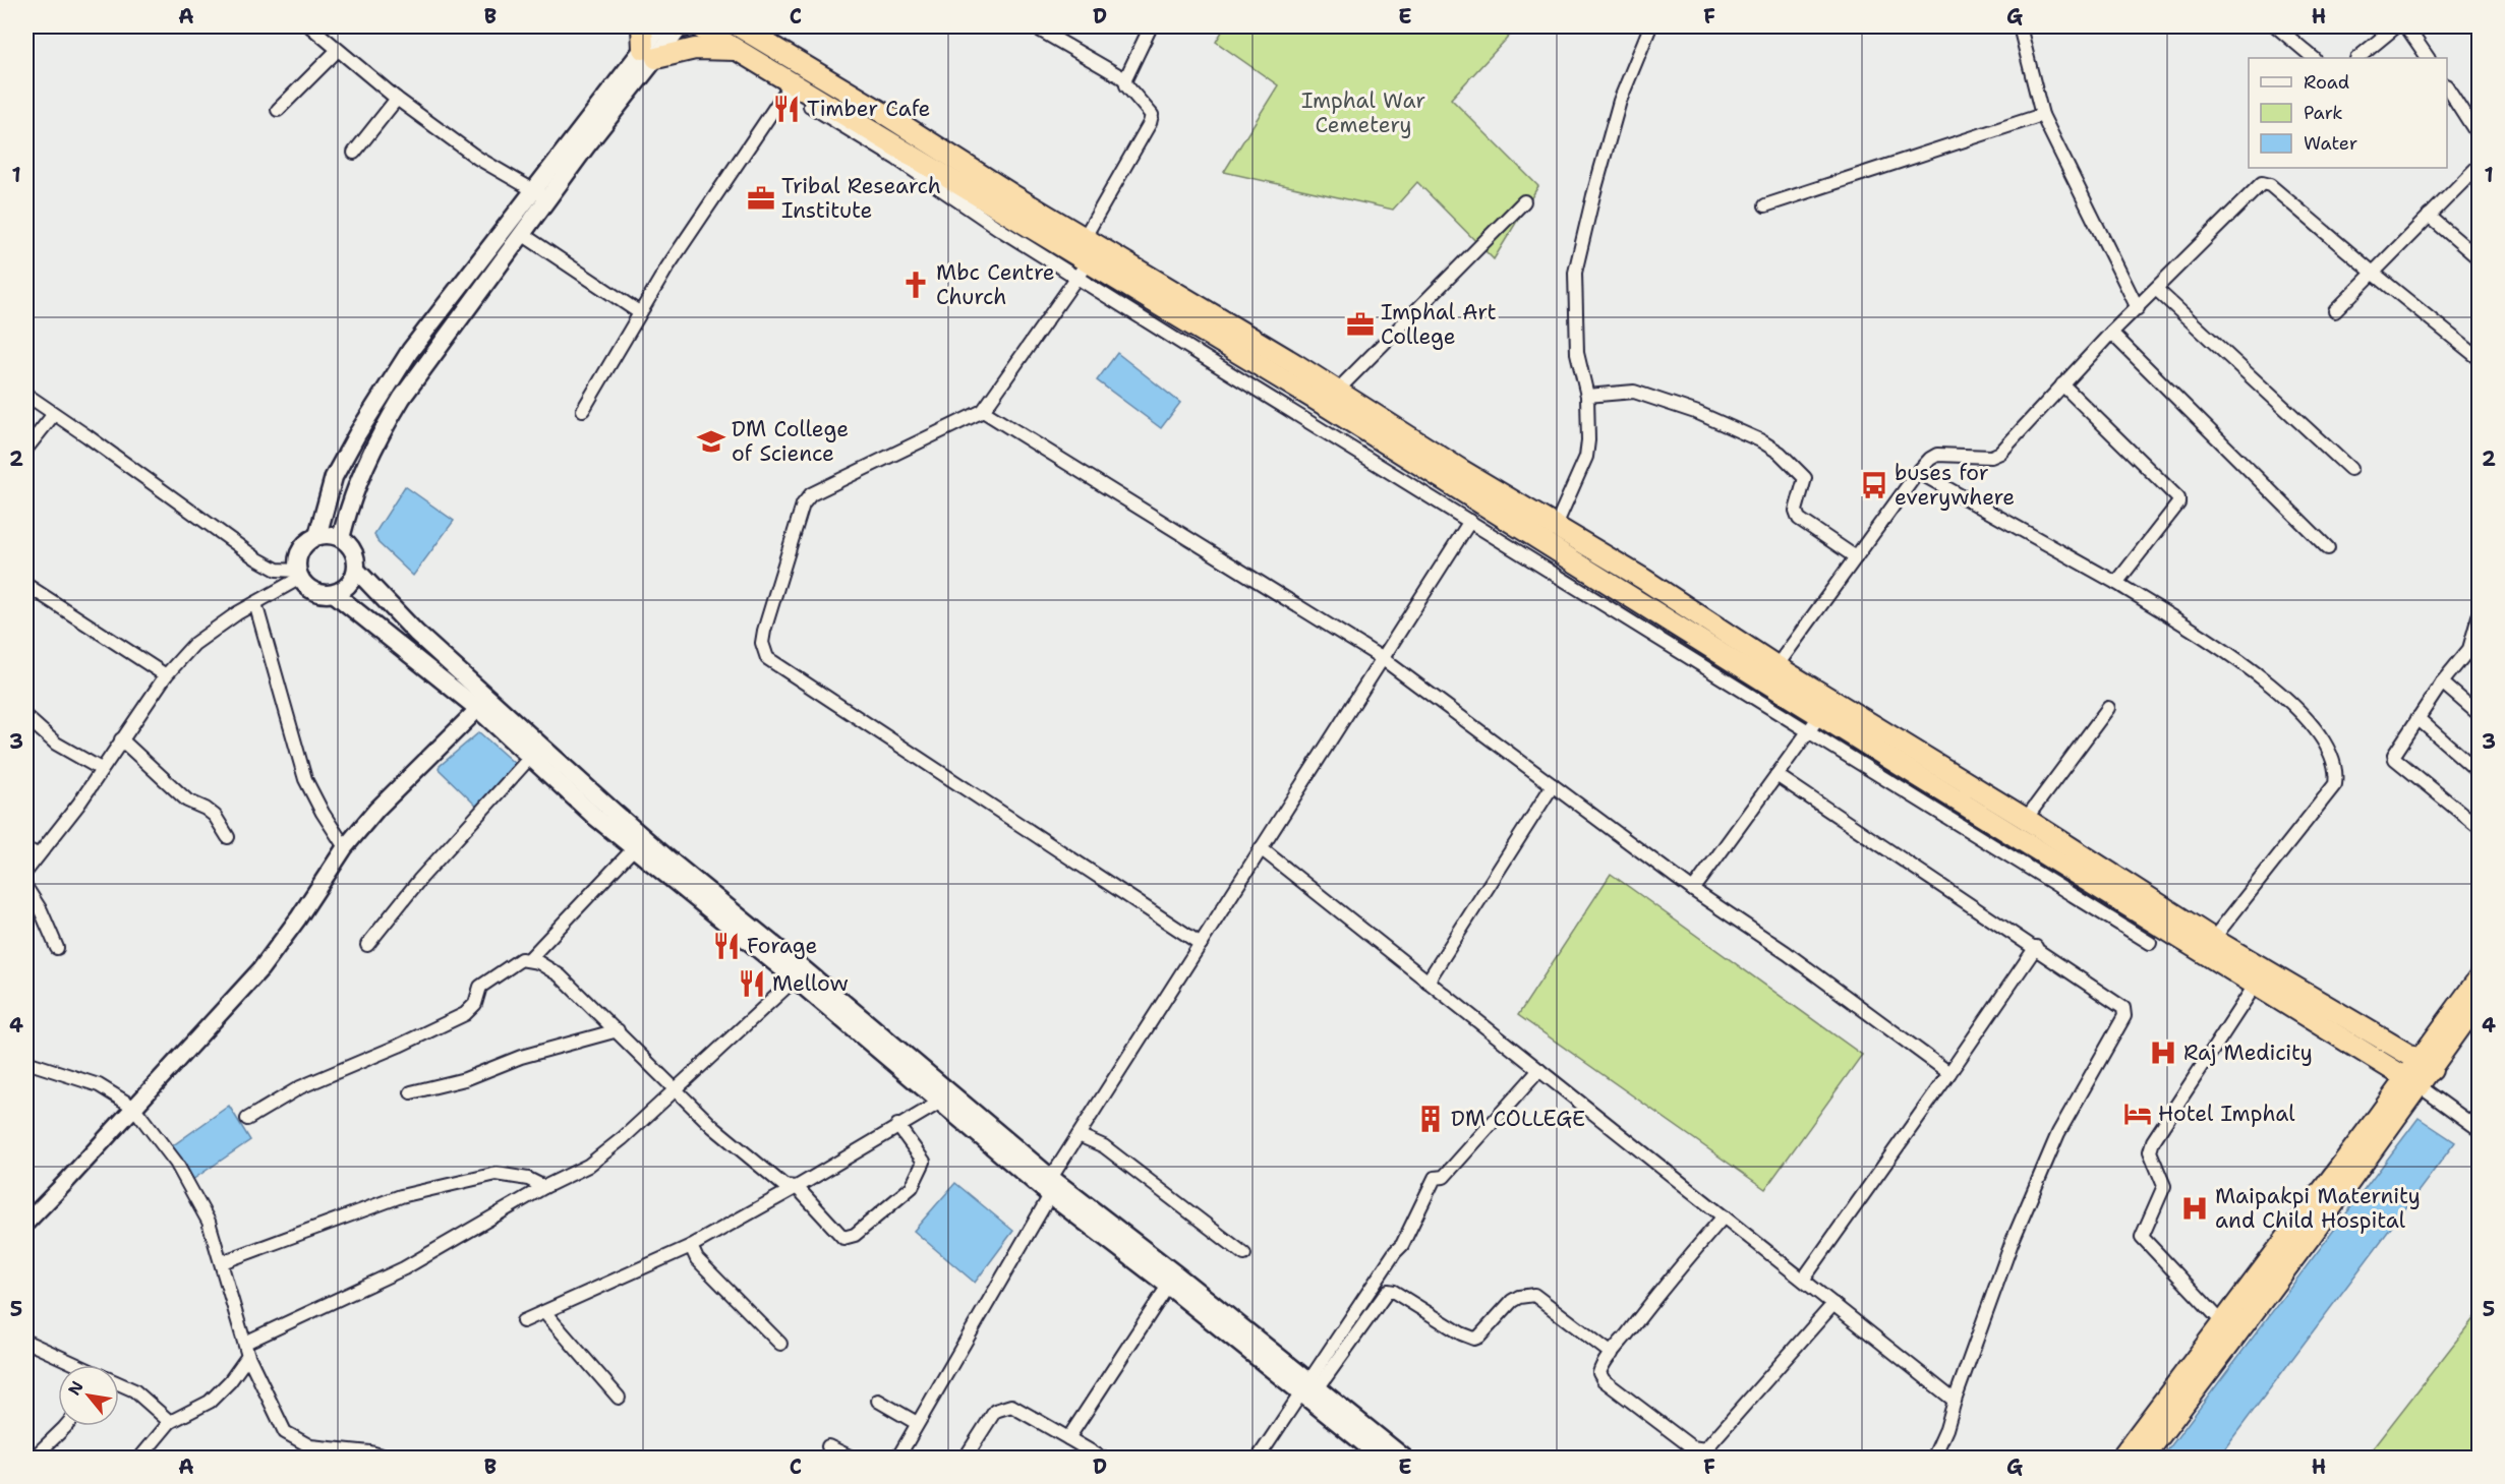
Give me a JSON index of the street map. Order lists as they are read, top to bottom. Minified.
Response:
{"parks":["Imphal War Cemetery"],"places":{"restaurant":["Timber Cafe","Forage","Mellow"],"office":["Tribal Research Institute","Imphal Art College"],"church":["Mbc Centre Church"],"school or university":["DM College of Science"],"bus stop":["buses for everywhere"],"hospital":["Raj Medicity","Maipakpi Maternity and Child Hospital"],"hotel":["Hotel Imphal"],"building":["DM COLLEGE"]},"legend":["Road","Park","Water"],"north":"top left","grid":{"columns":["A","B","C","D","E","F","G","H"],"rows":["1","2","3","4","5"]}}
